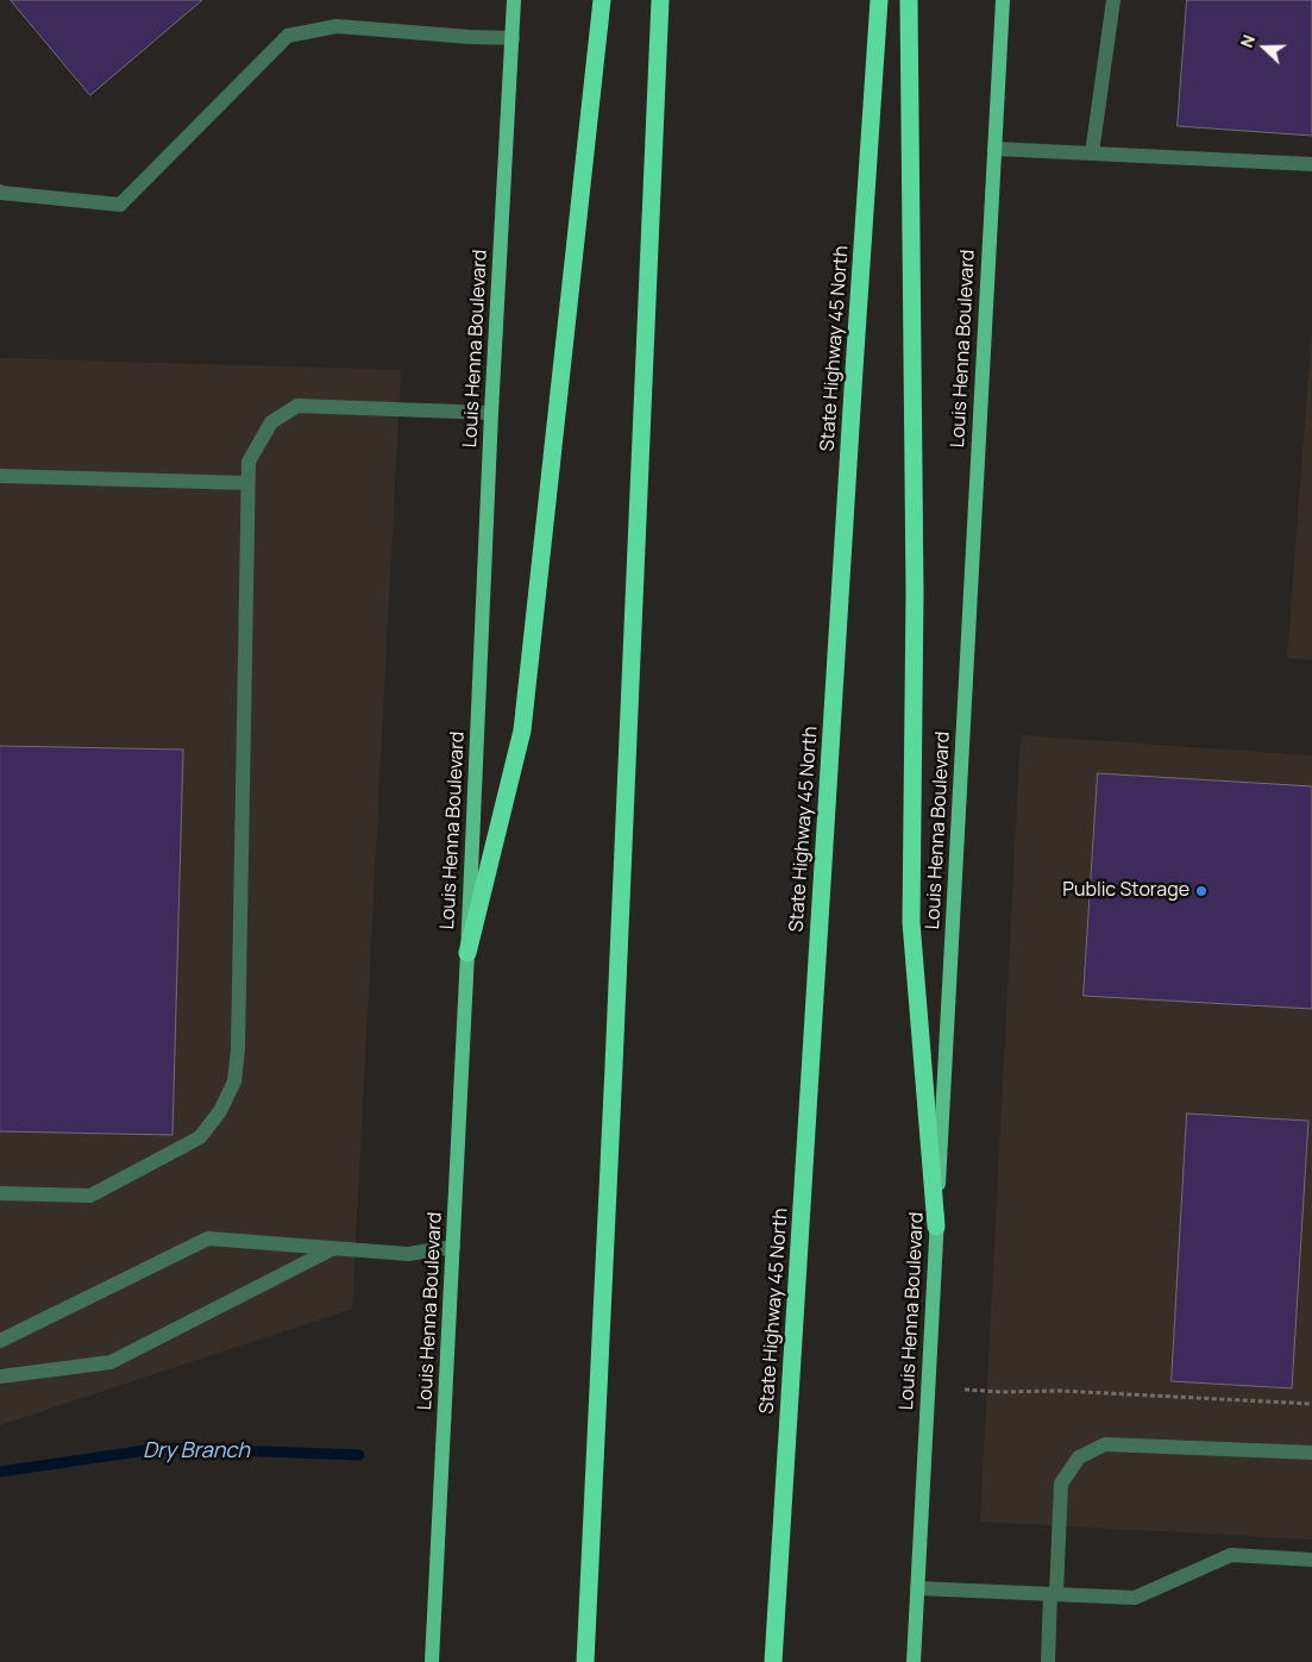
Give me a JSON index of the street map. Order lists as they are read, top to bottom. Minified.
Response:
{"streets":{"highway":["State Highway 45 North"],"main road":["Louis Henna Boulevard"]},"water":["Dry Branch"],"places":["Public Storage"],"north":"left"}
